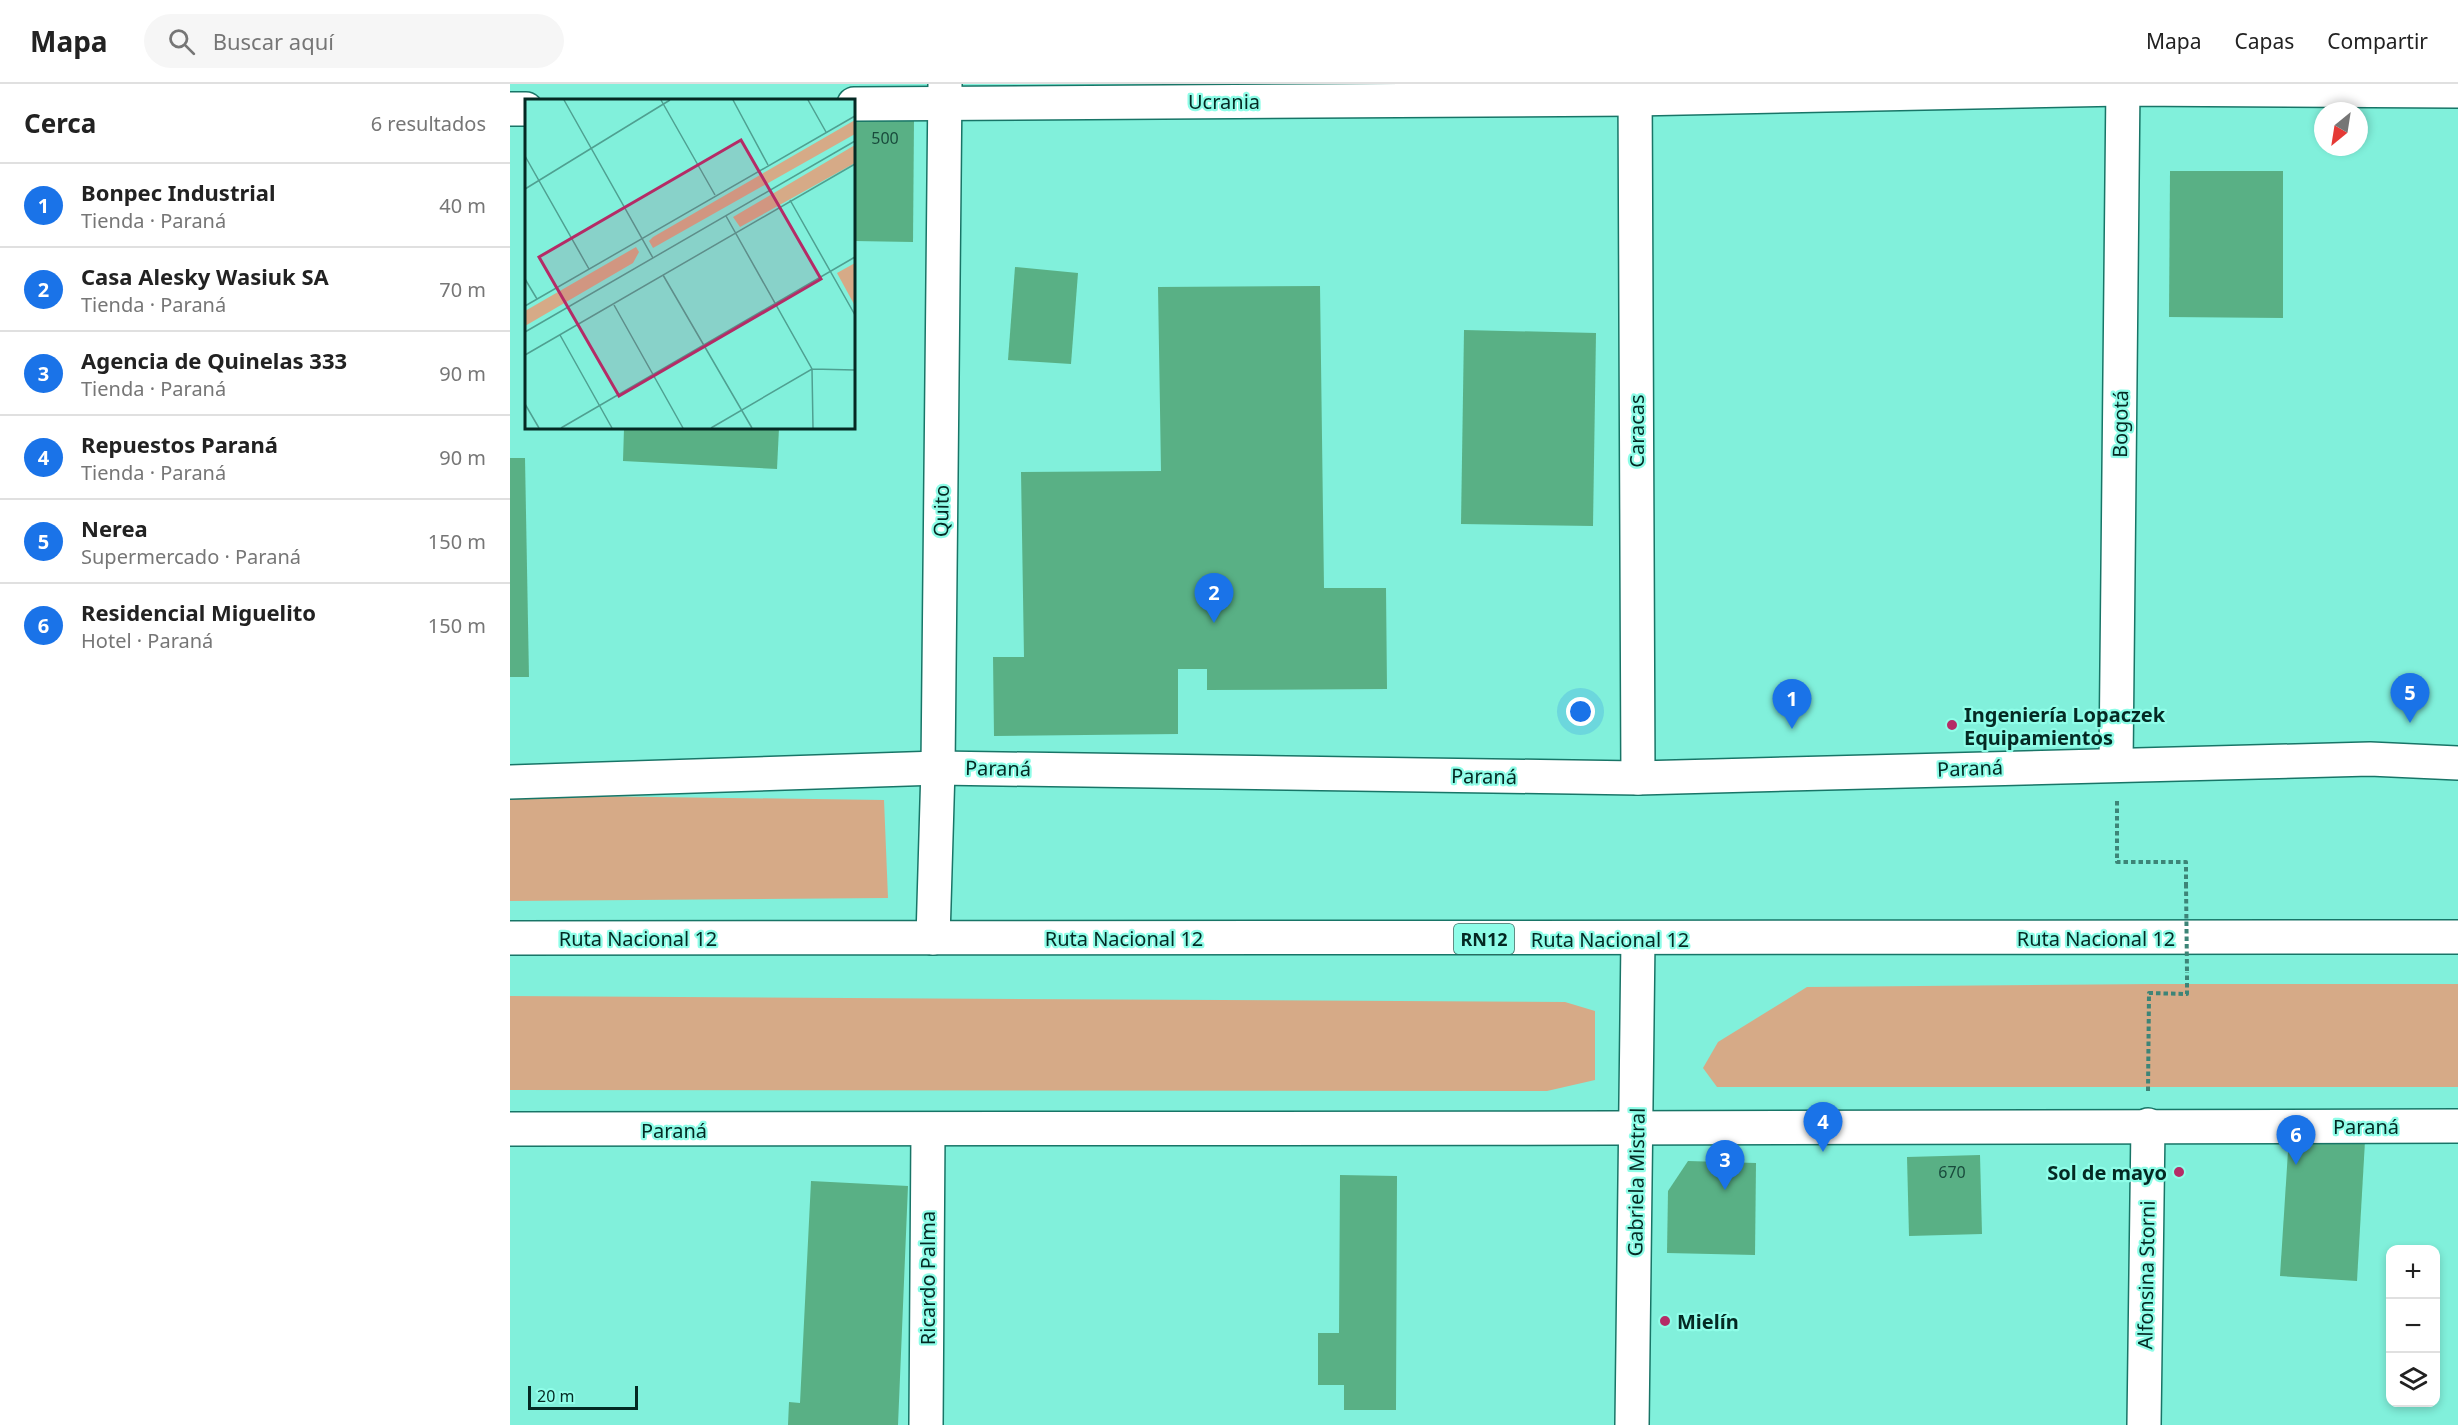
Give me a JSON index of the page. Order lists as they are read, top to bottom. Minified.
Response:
{"streets":{"main road":["Ucrania","Bogotá","Caracas","Quito","Paraná","Ruta Nacional 12","RN12","Gabriela Mistral","Alfonsina Storni","Ricardo Palma"]},"crossings":[["Ucrania","Bogotá"],["Ucrania","Caracas"],["Ucrania","Quito"],["Bogotá","Paraná"],["Caracas","Paraná"],["Quito","Paraná"],["Quito","Ruta Nacional 12"],["Paraná","Gabriela Mistral"],["Paraná","Alfonsina Storni"],["Paraná","Ricardo Palma"],["Ruta Nacional 12","Gabriela Mistral"]],"places":["Ingeniería Lopaczek Equipamientos","Sol de mayo","Mielín"],"house_numbers":["500","670"],"scale_bar":"20 m","north":"bottom left","page":{"header":"Mapa","search":"Buscar aquí","nav":["Mapa","Capas","Compartir"],"heading":["Cerca","6 resultados"],"list":[{"mark":"1","name":"Bonpec Industrial","note":"Tienda · Paraná","value":"40 m"},{"mark":"2","name":"Casa Alesky Wasiuk SA","note":"Tienda · Paraná","value":"70 m"},{"mark":"3","name":"Agencia de Quinelas 333","note":"Tienda · Paraná","value":"90 m"},{"mark":"4","name":"Repuestos Paraná","note":"Tienda · Paraná","value":"90 m"},{"mark":"5","name":"Nerea","note":"Supermercado · Paraná","value":"150 m"},{"mark":"6","name":"Residencial Miguelito","note":"Hotel · Paraná","value":"150 m"}],"pins":["2","5","1","4","6","3"],"map_buttons":["+","−"],"scale":"20 m"}}
